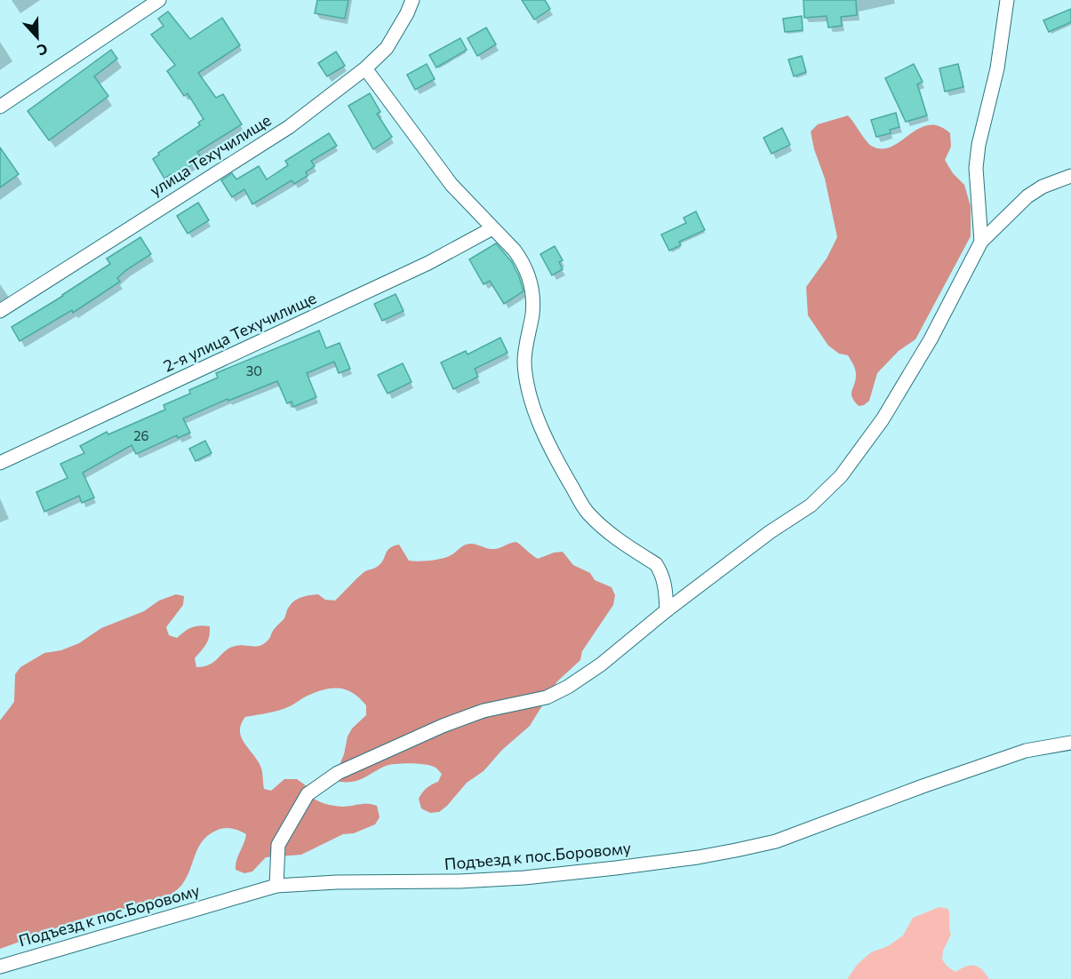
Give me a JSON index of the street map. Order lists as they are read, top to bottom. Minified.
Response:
{"streets":{"street":["улица Техучилище","2-я улица Техучилище","Подъезд к пос.Боровому"]},"house_numbers":["30","26"],"north":"bottom"}
